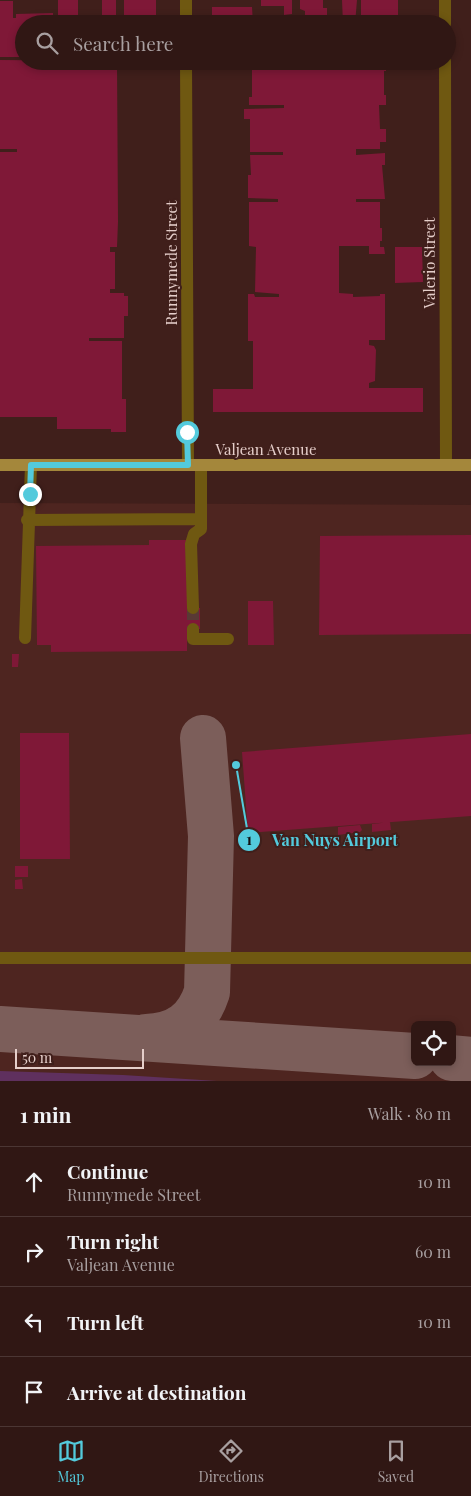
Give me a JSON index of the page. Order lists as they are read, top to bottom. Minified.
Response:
{"streets":{"main road":["Valjean Avenue"],"street":["Runnymede Street","Valerio Street"]},"crossings":[["Runnymede Street","Valjean Avenue"],["Valerio Street","Valjean Avenue"]],"places":["Van Nuys Airport"],"scale_bar":"50 m","page":{"search":"Search here","scale":"50 m","heading":["1 min","Walk · 80 m"],"list":[["Continue","Runnymede Street","10 m"],["Turn right","Valjean Avenue","60 m"],["Turn left","10 m"],"Arrive at destination"],"nav":["Map","Directions","Saved"]}}
